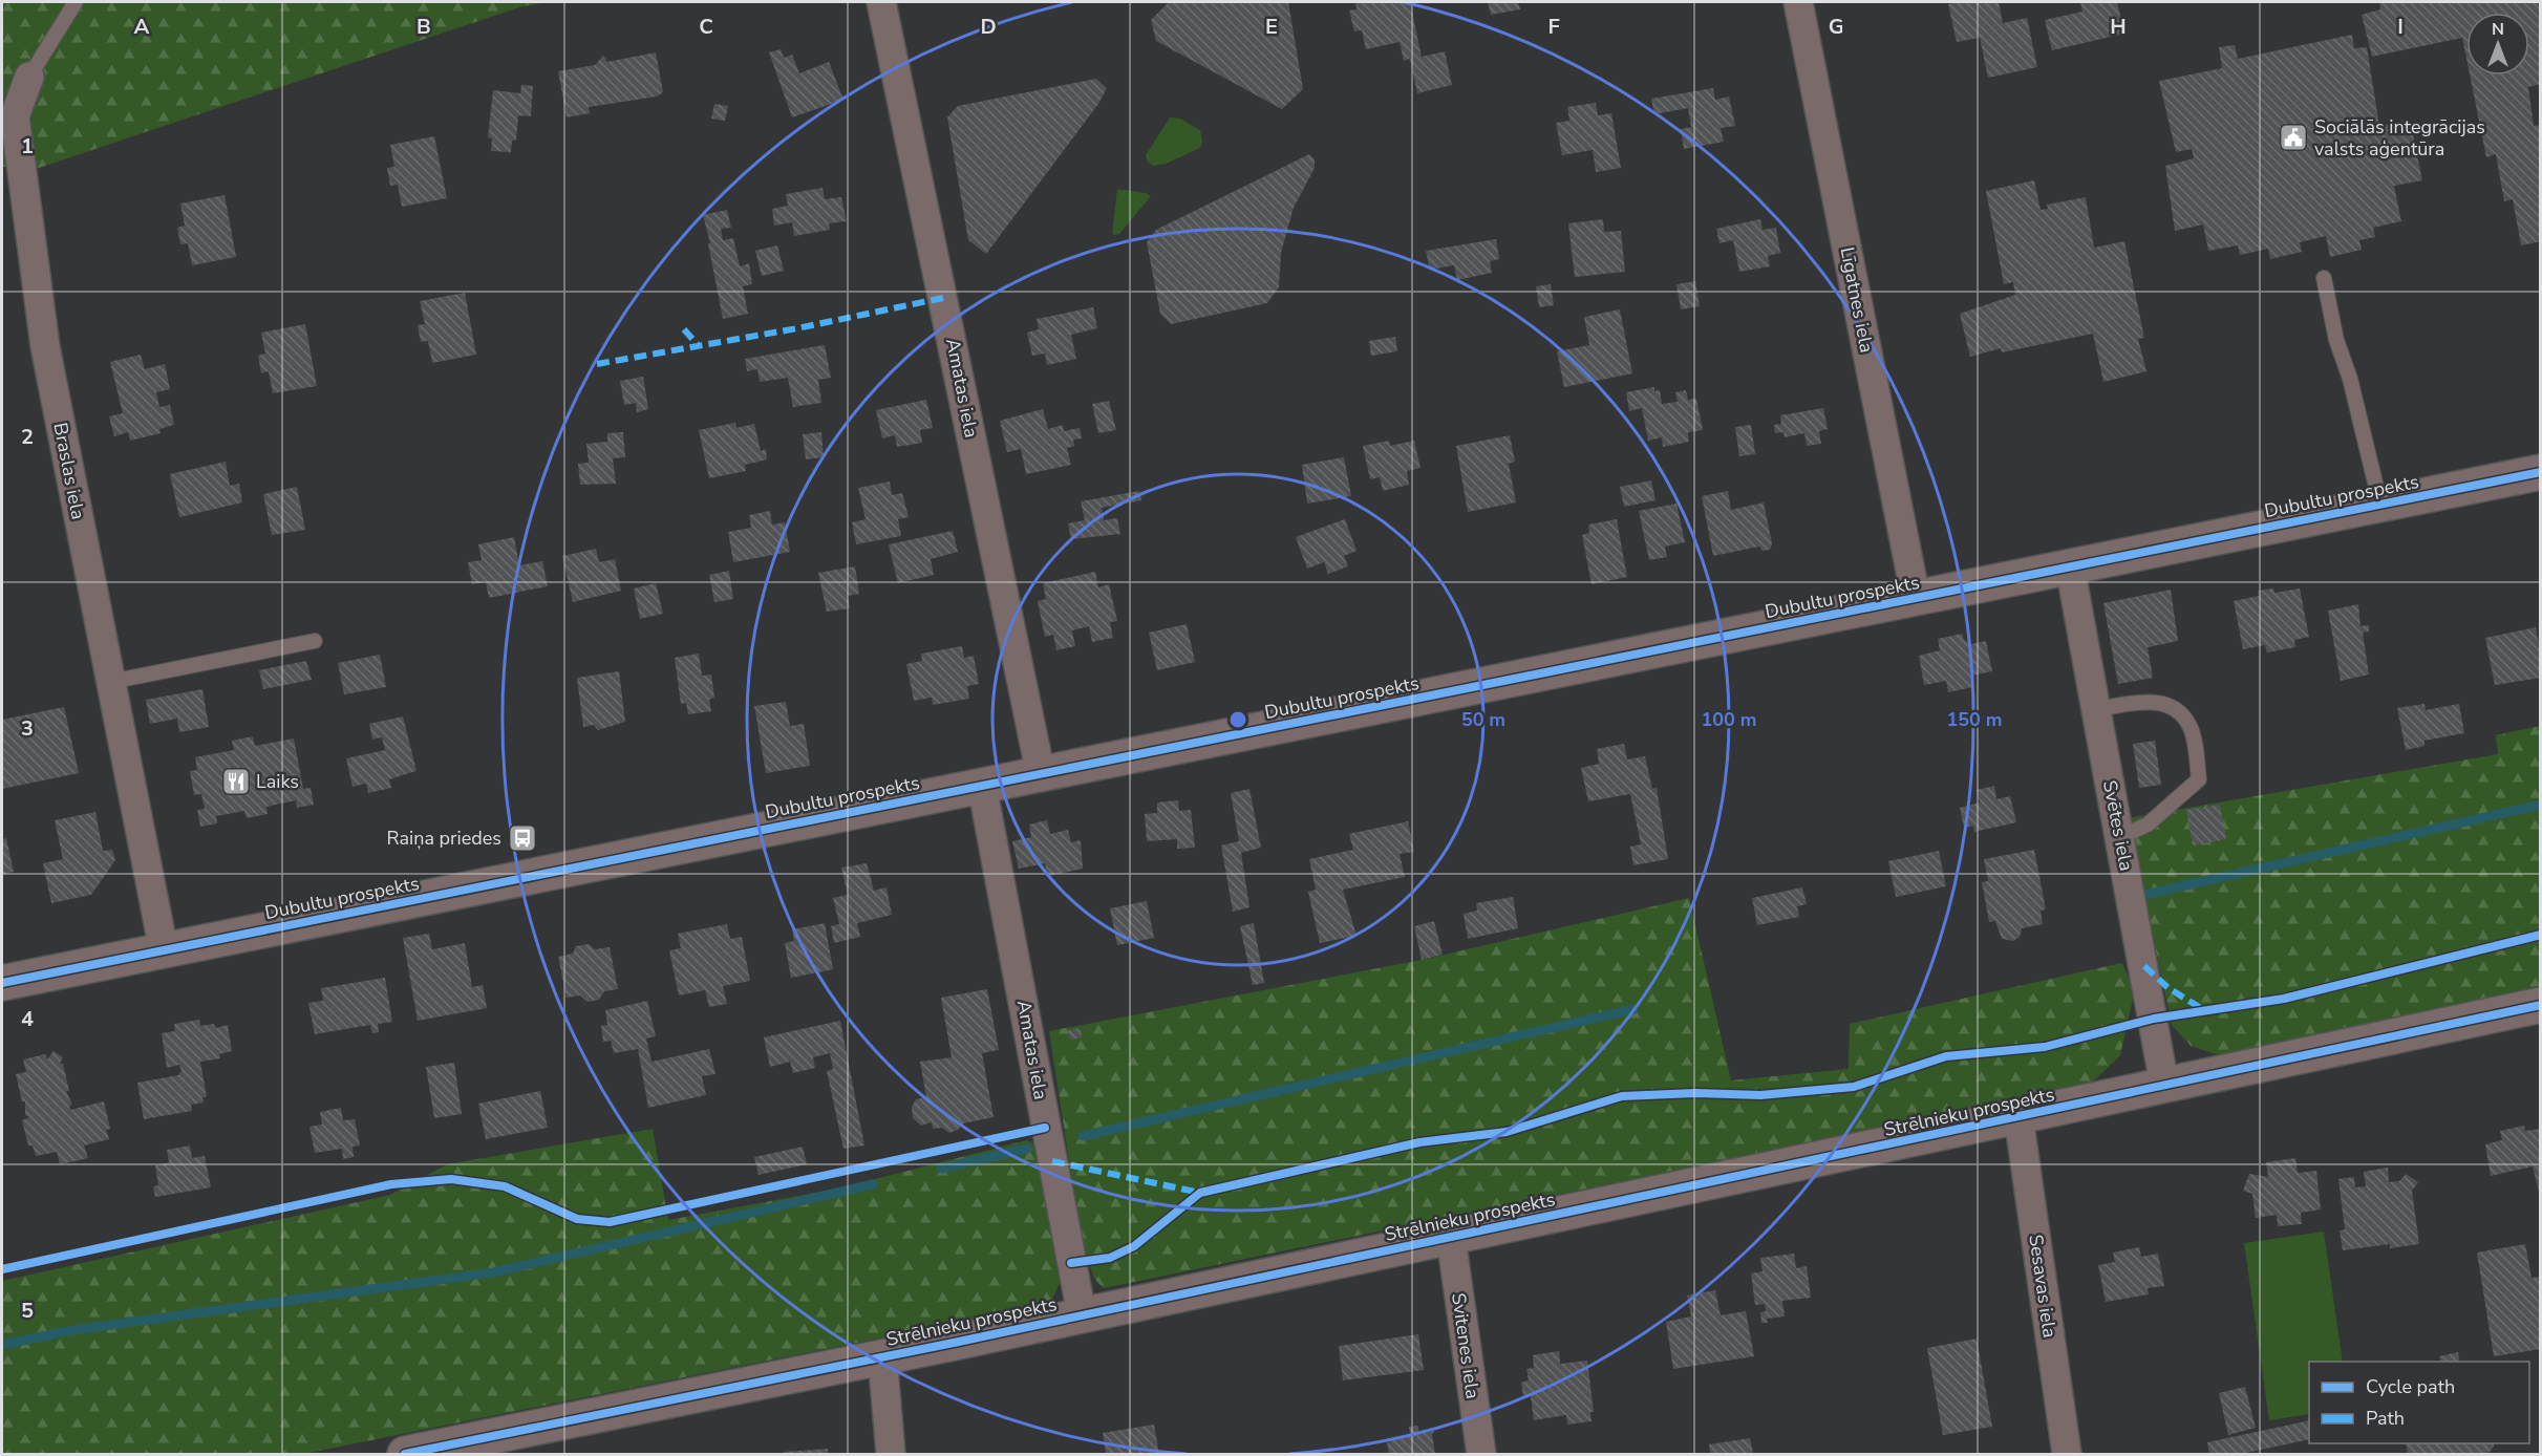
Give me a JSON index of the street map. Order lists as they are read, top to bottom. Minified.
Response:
{"streets":{"main road":["Dubultu prospekts","Strēlnieku prospekts"],"street":["Līgatnes iela","Amatas iela","Braslas iela","Svētes iela","Sesavas iela","Svitenes iela"]},"crossings":[["Līgatnes iela","Dubultu prospekts"],["Amatas iela","Dubultu prospekts"],["Amatas iela","Strēlnieku prospekts"],["Braslas iela","Dubultu prospekts"],["Dubultu prospekts","Svētes iela"],["Svētes iela","Strēlnieku prospekts"],["Strēlnieku prospekts","Sesavas iela"],["Strēlnieku prospekts","Svitenes iela"]],"places":{"public building":["Sociālās integrācijas valsts aģentūra"],"restaurant":["Laiks"],"bus stop":["Raiņa priedes"]},"legend":["Cycle path","Path"],"north":"top","grid":{"columns":["A","B","C","D","E","F","G","H","I"],"rows":["1","2","3","4","5"]},"rings":["50 m","100 m","150 m"]}
